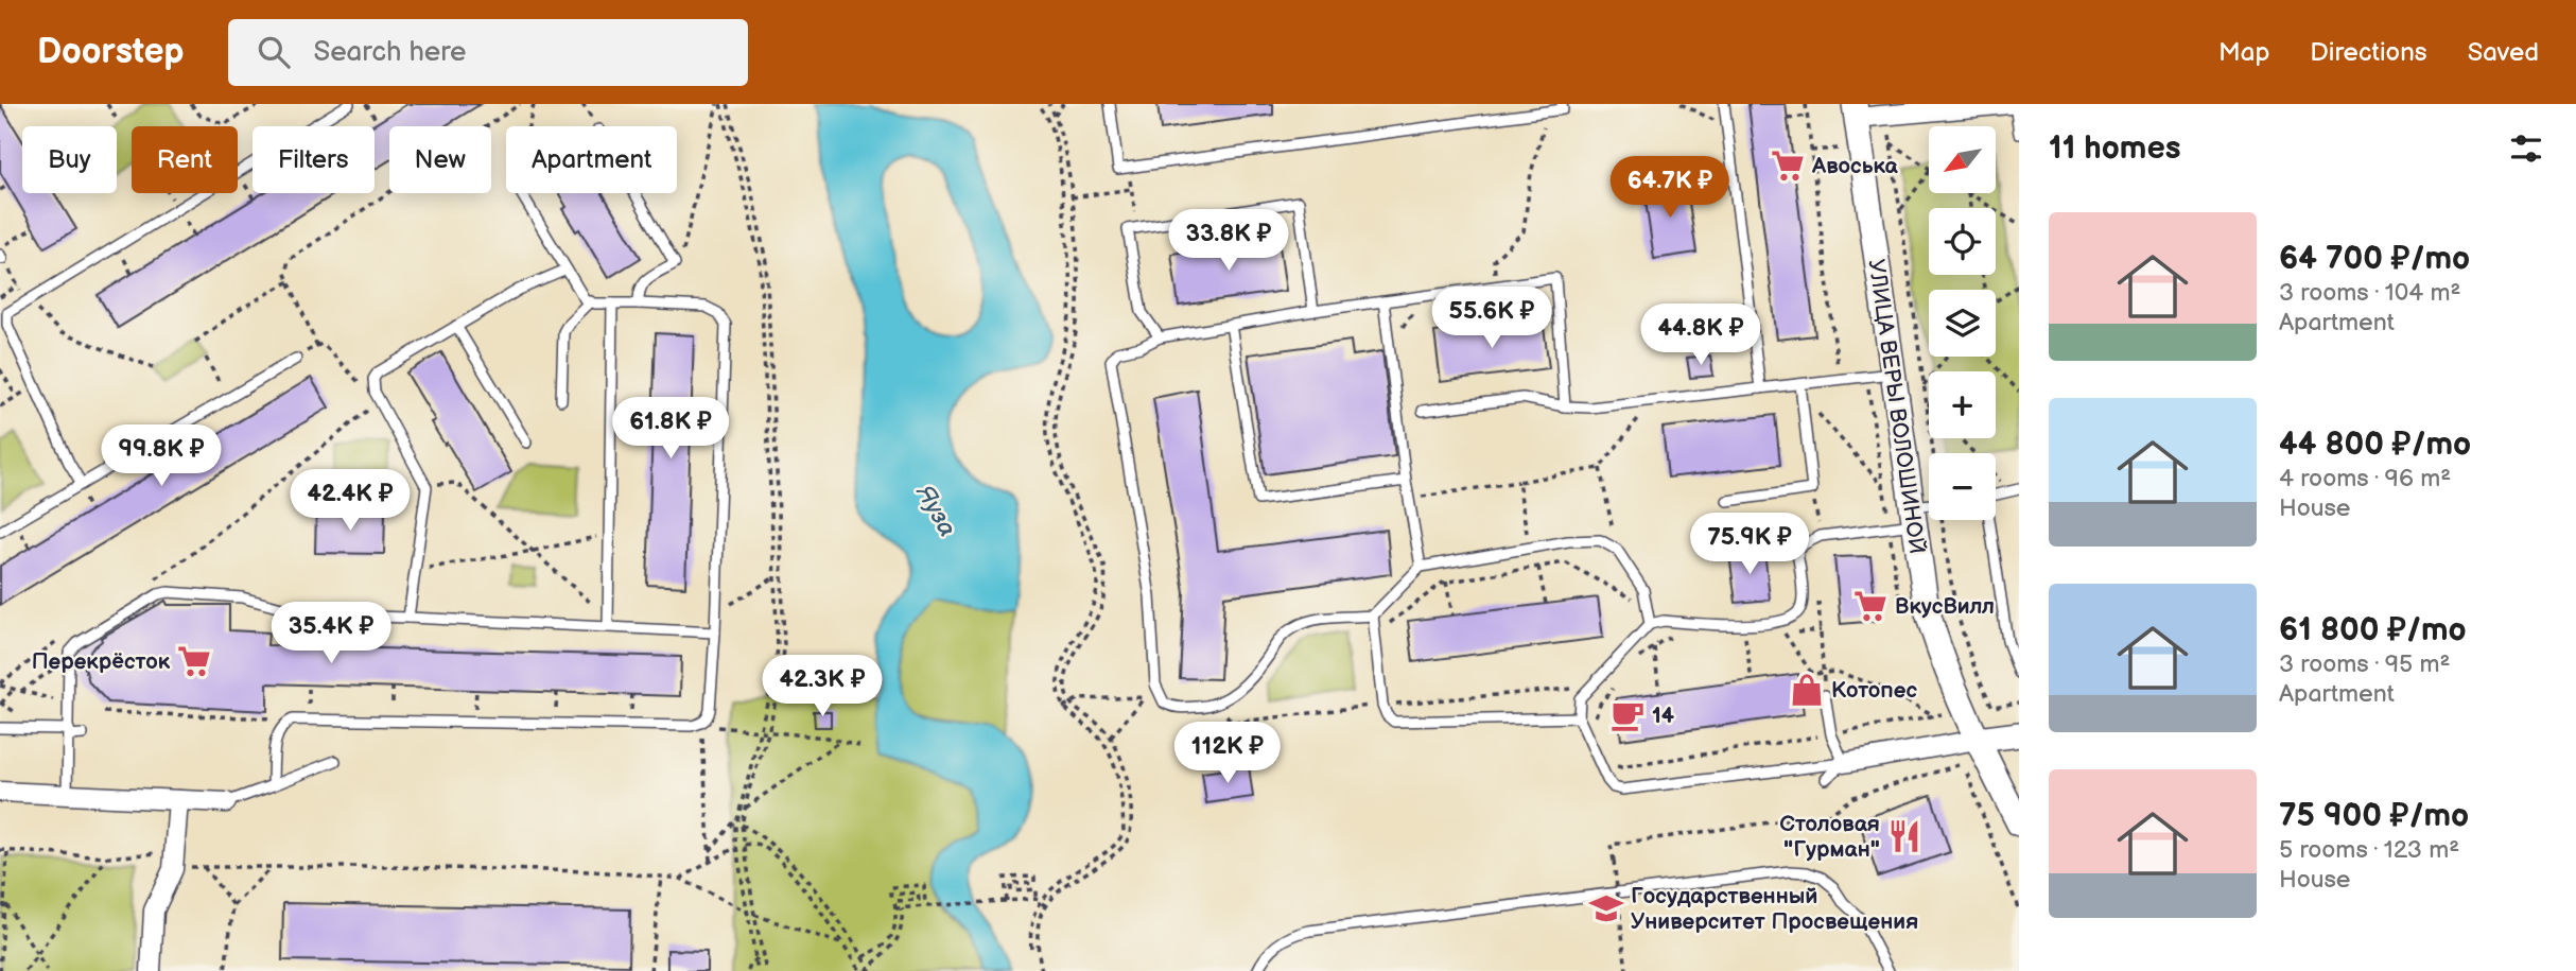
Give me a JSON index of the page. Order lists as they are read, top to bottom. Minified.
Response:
{"streets":{"street":["УЛИЦА ВЕРЫ ВОЛОШИНОЙ"]},"water":["Яуза"],"places":{"supermarket":["Авоська","ВкусВилл","Перекрёсток"],"shop":["Котопес"],"cafe":["14"],"restaurant":["Столовая \"Гурман\""],"school or university":["Государственный Университет Просвещения"]},"north":"bottom left","page":{"header":"Doorstep","search":"Search here","nav":["Map","Directions","Saved"],"heading":"11 homes","map_buttons":["+","−"],"chip":["Buy","Rent","Filters","New","Apartment"],"price":["64.7K ₽","33.8K ₽","55.6K ₽","44.8K ₽","61.8K ₽","99.8K ₽","42.4K ₽","75.9K ₽","35.4K ₽","42.3K ₽","112K ₽"],"list":[{"name":"64 700 ₽/mo","note":"3 rooms · 104 m² · Apartment"},{"name":"44 800 ₽/mo","note":"4 rooms · 96 m² · House"},{"name":"61 800 ₽/mo","note":"3 rooms · 95 m² · Apartment"},{"name":"75 900 ₽/mo","note":"5 rooms · 123 m² · House"}]}}
